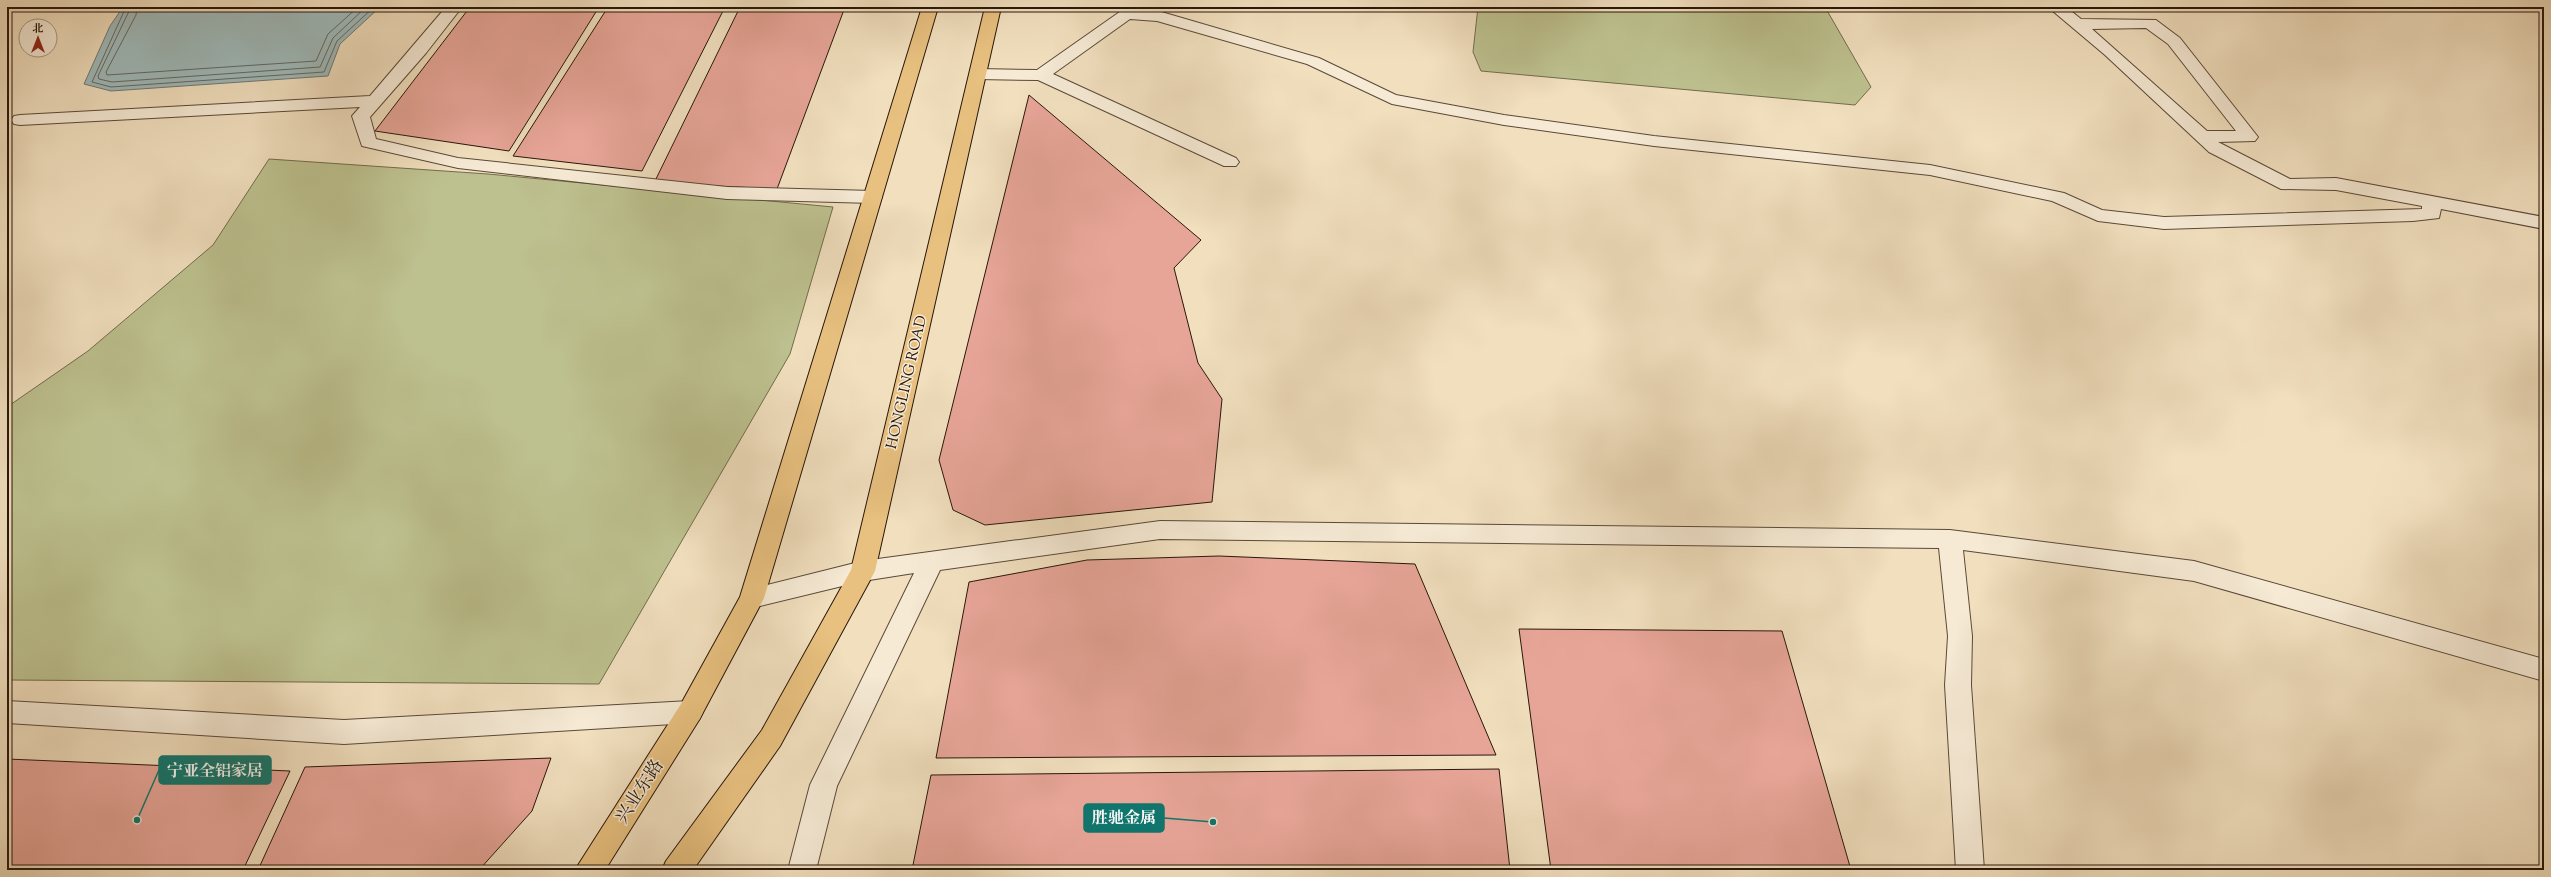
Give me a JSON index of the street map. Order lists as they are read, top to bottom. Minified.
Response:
{"streets":{"main road":["HONGLING ROAD","兴业东路"]},"places":["宁亚全铝家居","胜驰金属"],"north":"top"}
